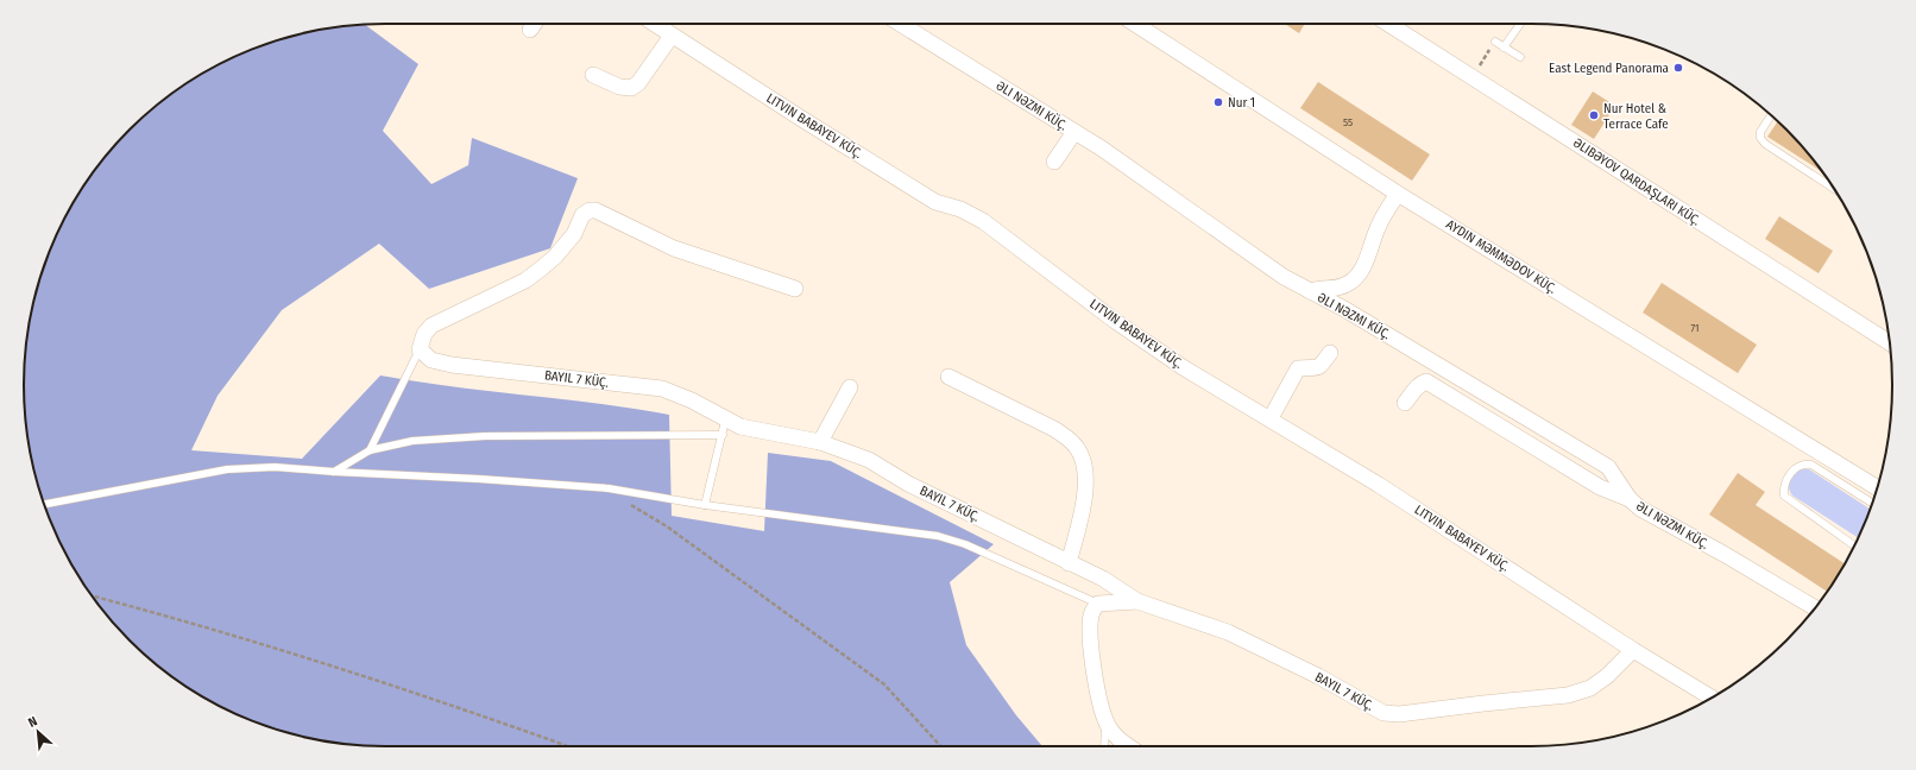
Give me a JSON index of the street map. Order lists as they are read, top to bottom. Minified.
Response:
{"streets":{"street":["ƏLI NƏZMI KÜÇ.","LITVIN BABAYEV KÜÇ."]},"places":["East Legend Panorama","Nur 1","Nur Hotel & Terrace Cafe"],"house_numbers":["55","71"],"north":"top left"}
